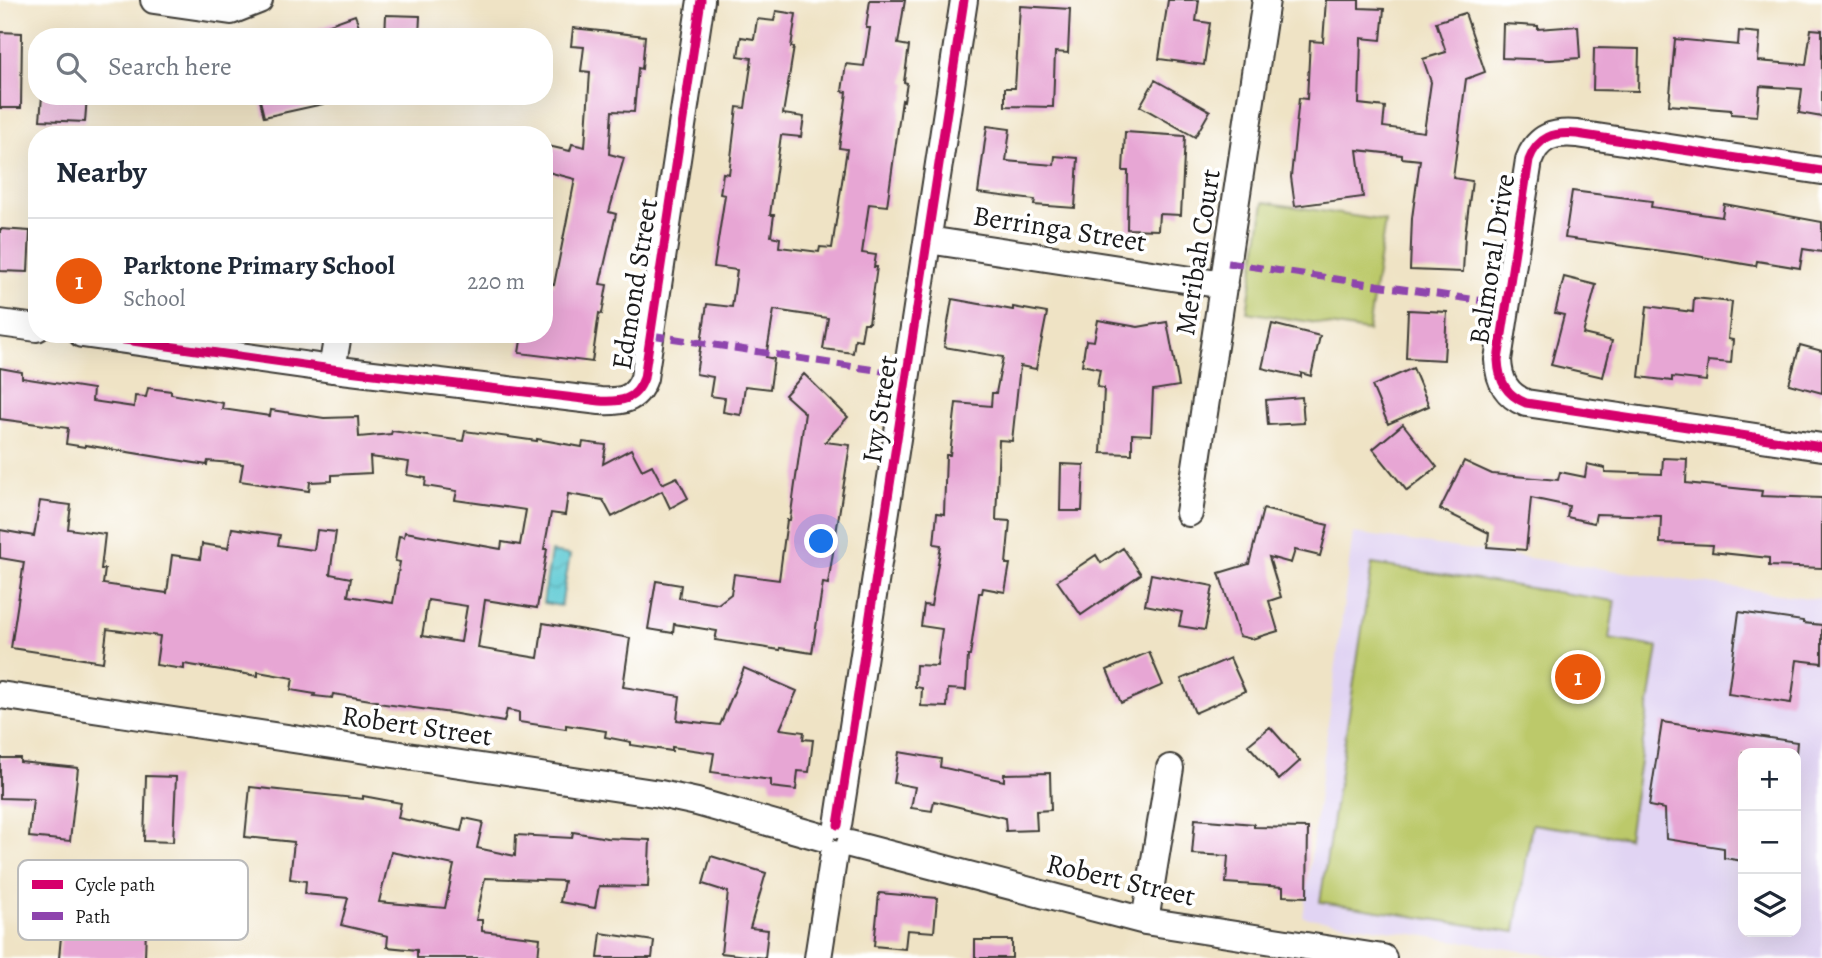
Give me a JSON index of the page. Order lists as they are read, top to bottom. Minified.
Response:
{"streets":{"street":["Berringa Street","Meribah Court","Balmoral Drive","Edmond Street","Ivy Street","Robert Street"]},"crossings":[["Berringa Street","Meribah Court"],["Berringa Street","Ivy Street"],["Ivy Street","Robert Street"]],"legend":["Cycle path","Path"],"page":{"search":"Search here","heading":"Nearby","list":[{"mark":"1","name":"Parktone Primary School","note":"School","value":"220 m"}],"pins":"1","map_buttons":["+","−"]}}
